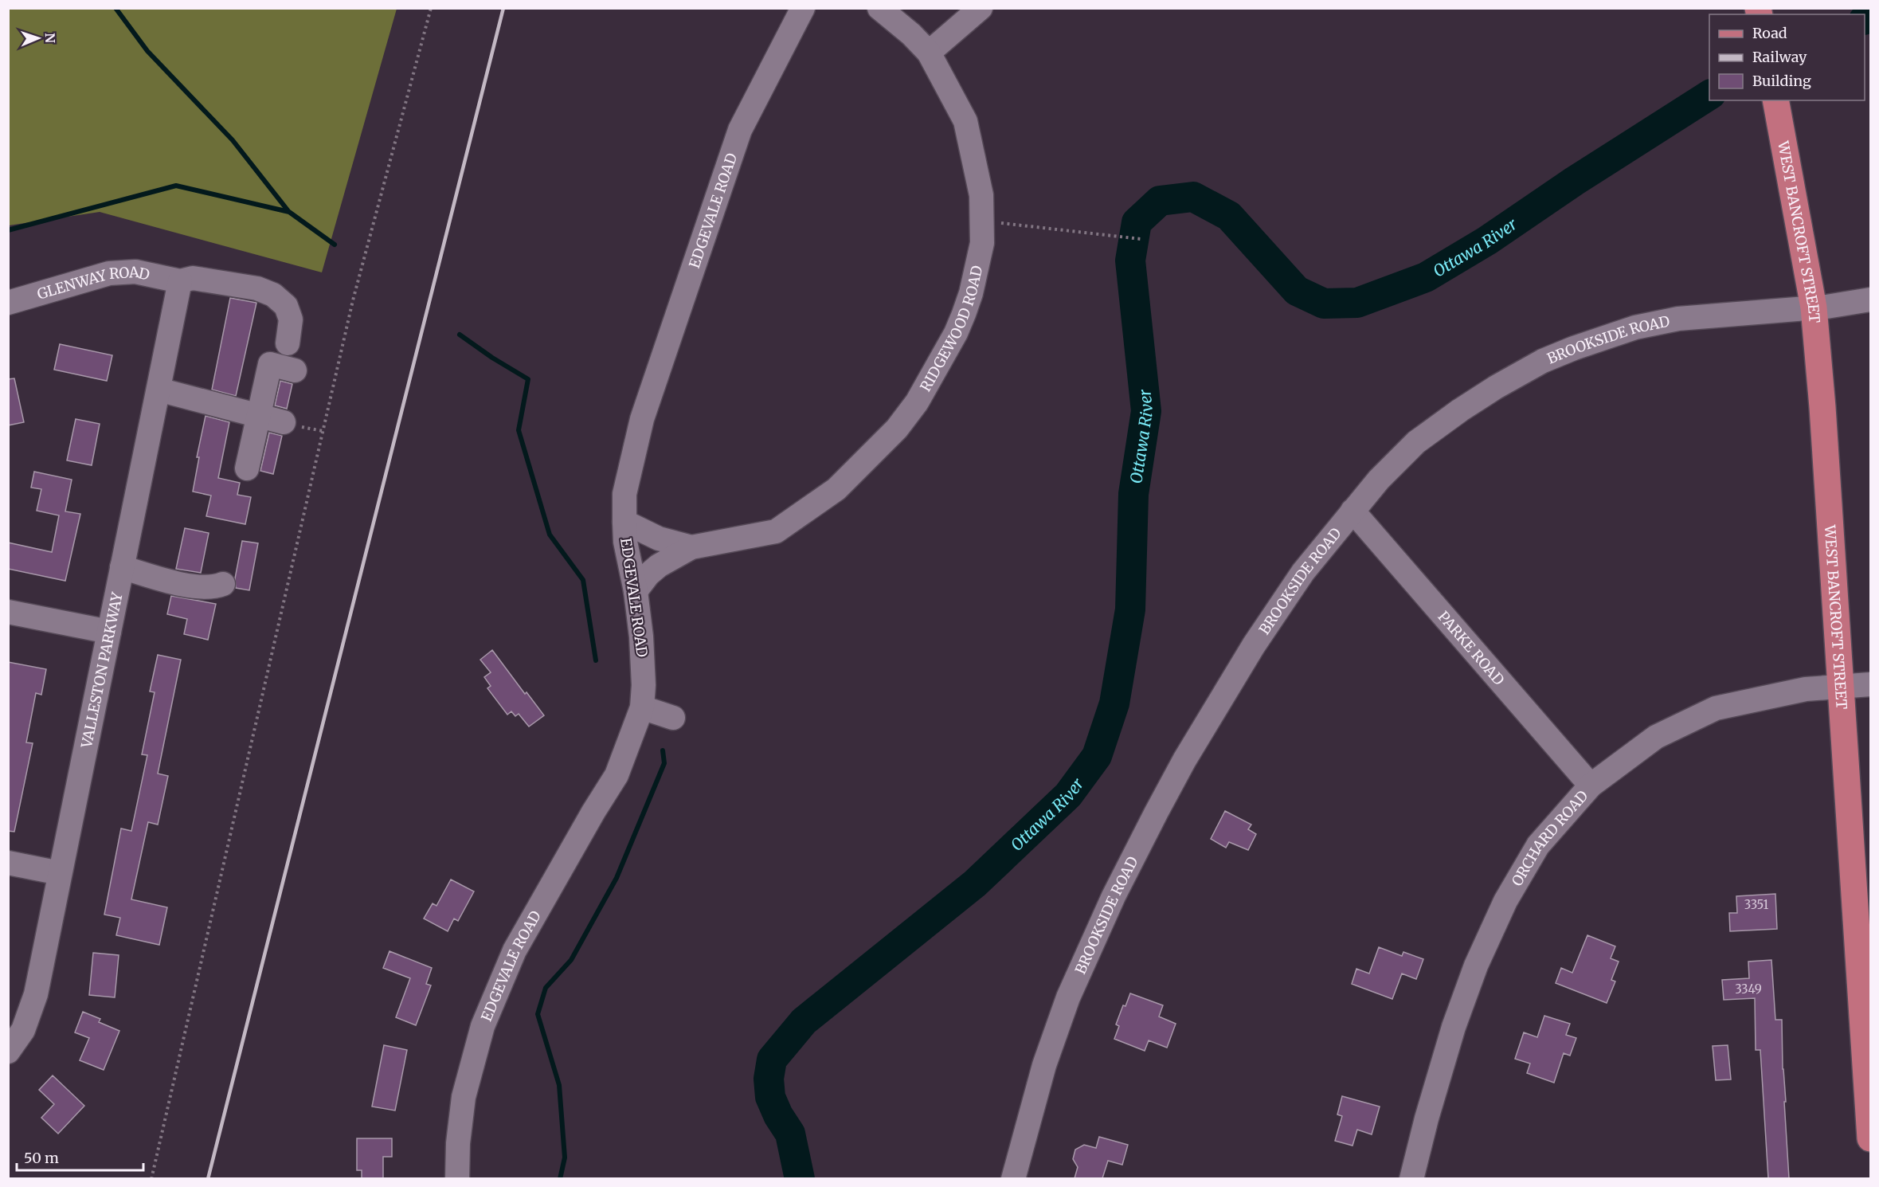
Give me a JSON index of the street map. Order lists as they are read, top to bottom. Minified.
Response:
{"streets":{"main road":["WEST BANCROFT STREET"],"street":["EDGEVALE ROAD","GLENWAY ROAD","RIDGEWOOD ROAD","BROOKSIDE ROAD","PARKE ROAD","VALLESTON PARKWAY","ORCHARD ROAD"]},"crossings":[["EDGEVALE ROAD","RIDGEWOOD ROAD"],["WEST BANCROFT STREET","BROOKSIDE ROAD"],["WEST BANCROFT STREET","ORCHARD ROAD"],["GLENWAY ROAD","VALLESTON PARKWAY"],["BROOKSIDE ROAD","PARKE ROAD"],["PARKE ROAD","ORCHARD ROAD"]],"water":["Ottawa River"],"house_numbers":["3351","3349"],"legend":["Road","Railway","Building"],"scale_bar":"50 m","north":"right"}
